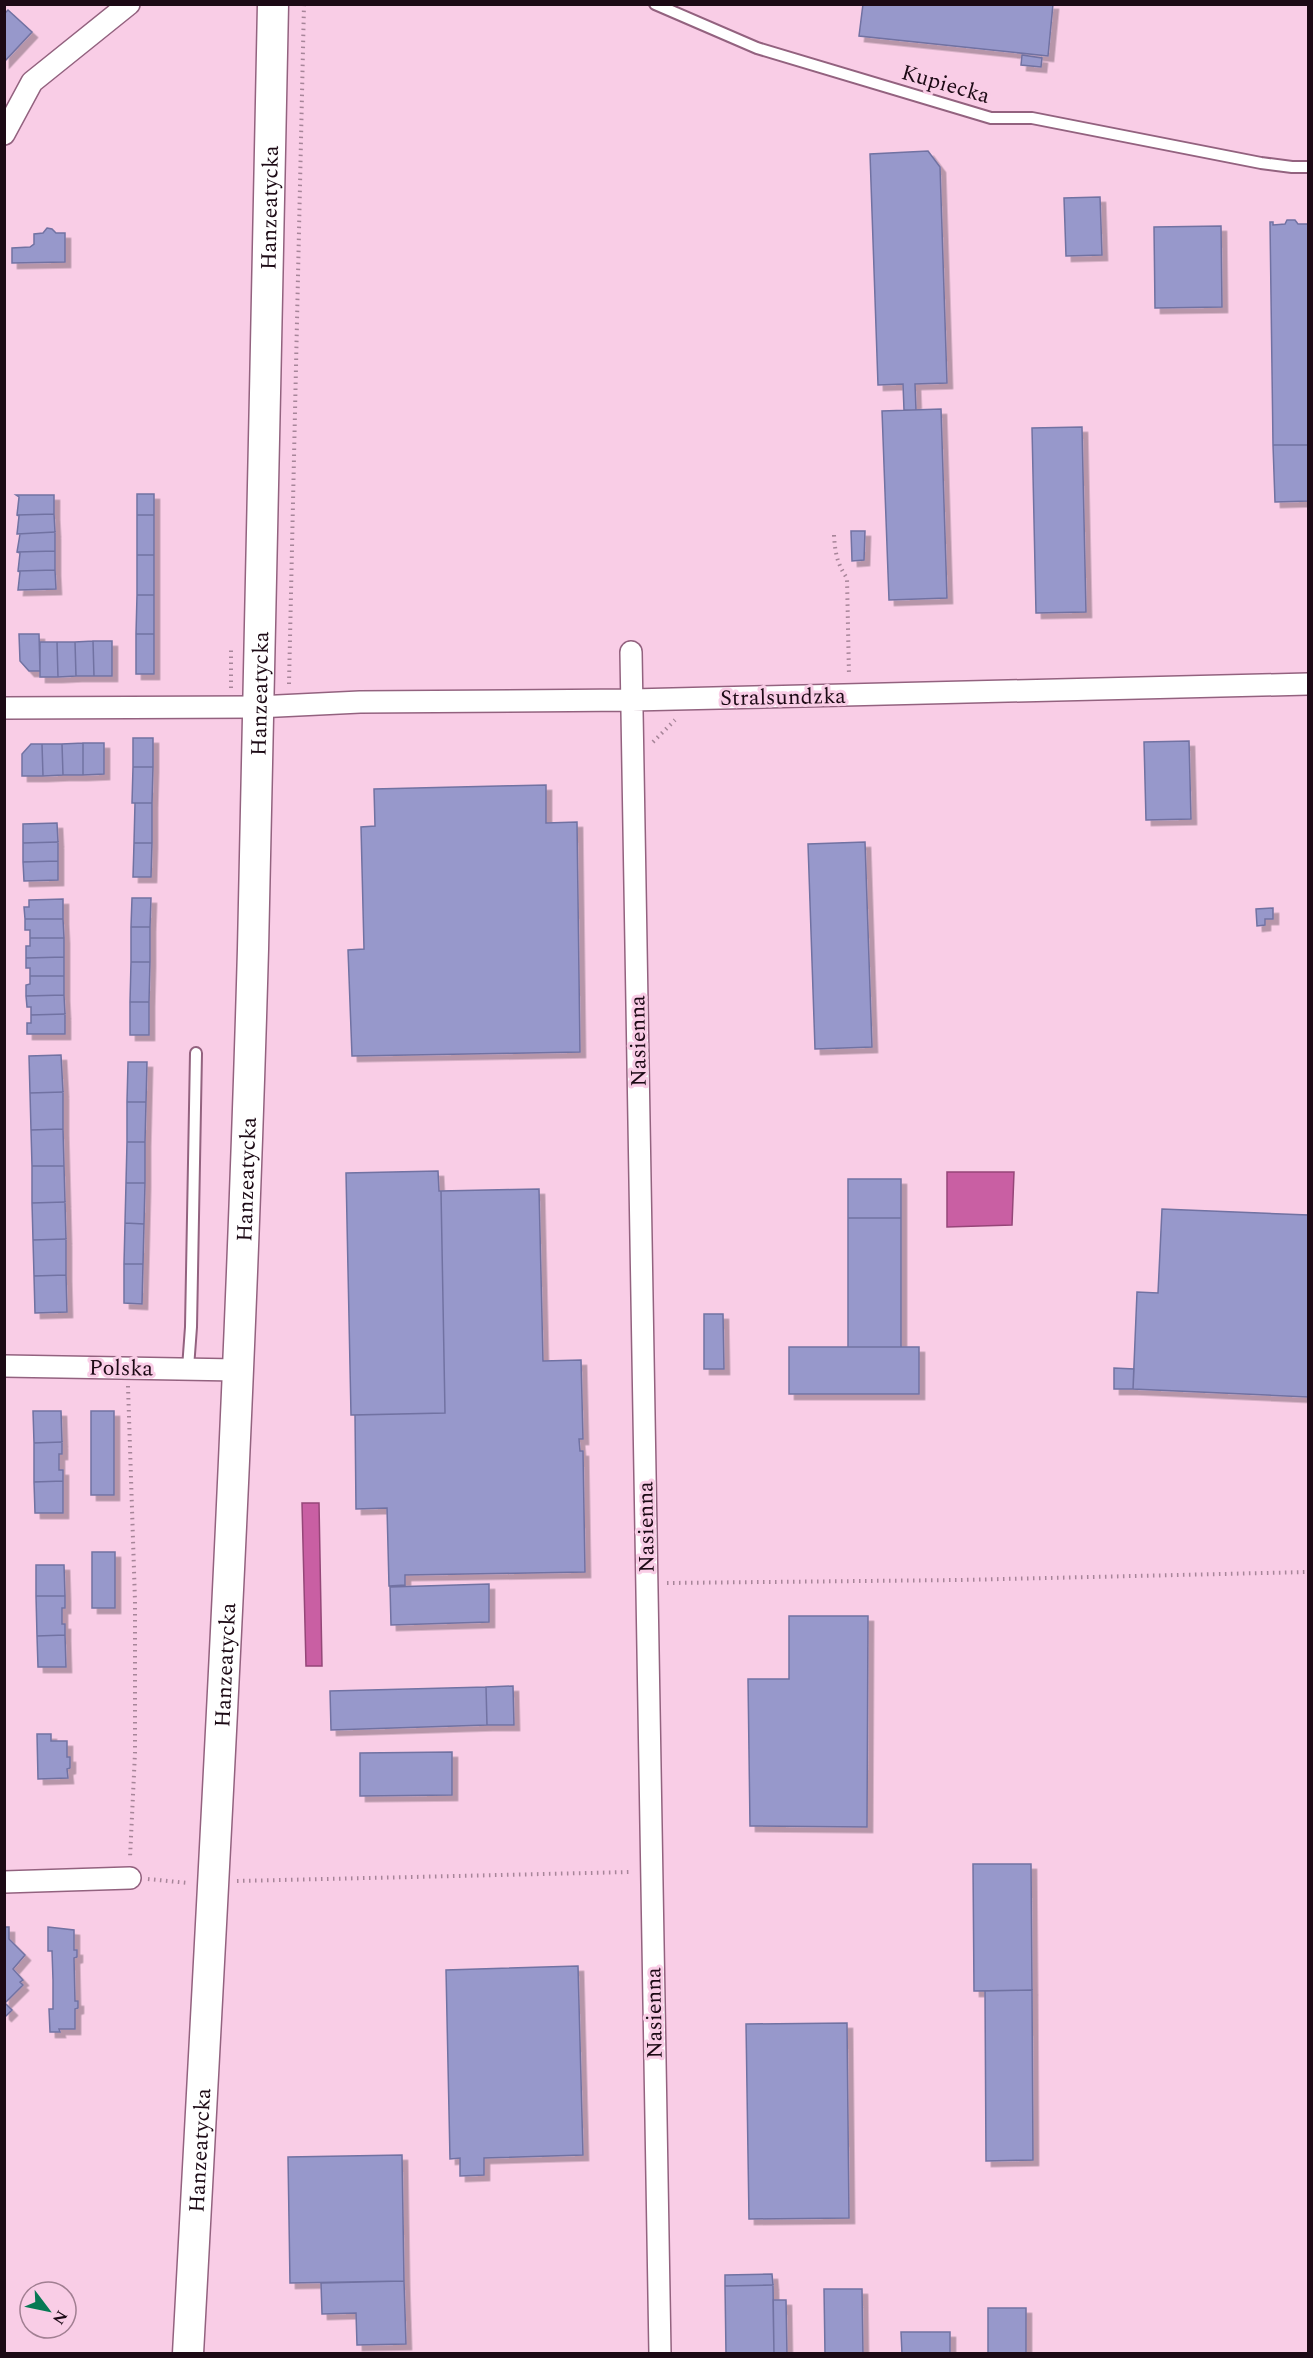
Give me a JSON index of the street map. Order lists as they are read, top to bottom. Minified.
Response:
{"streets":{"street":["Hanzeatycka","Stralsundzka","Nasienna","Polska"],"lane":["Kupiecka"]},"crossings":[["Hanzeatycka","Stralsundzka"],["Hanzeatycka","Polska"],["Stralsundzka","Nasienna"]],"north":"bottom right"}
